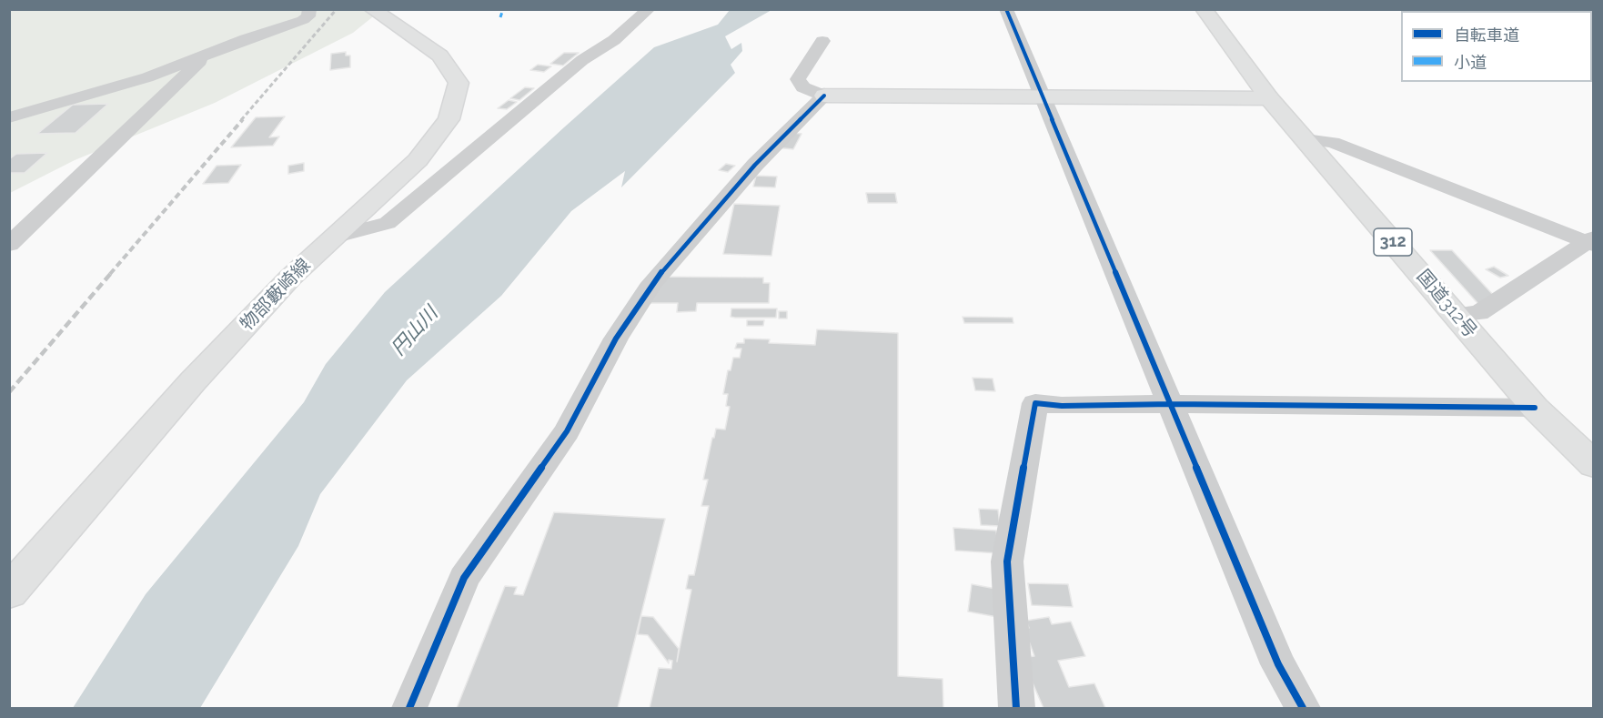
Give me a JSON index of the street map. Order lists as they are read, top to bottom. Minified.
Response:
{"streets":{"main road":["312","物部藪崎線","国道312号"]},"water":["円山川"],"legend":["自転車道","小道"]}
